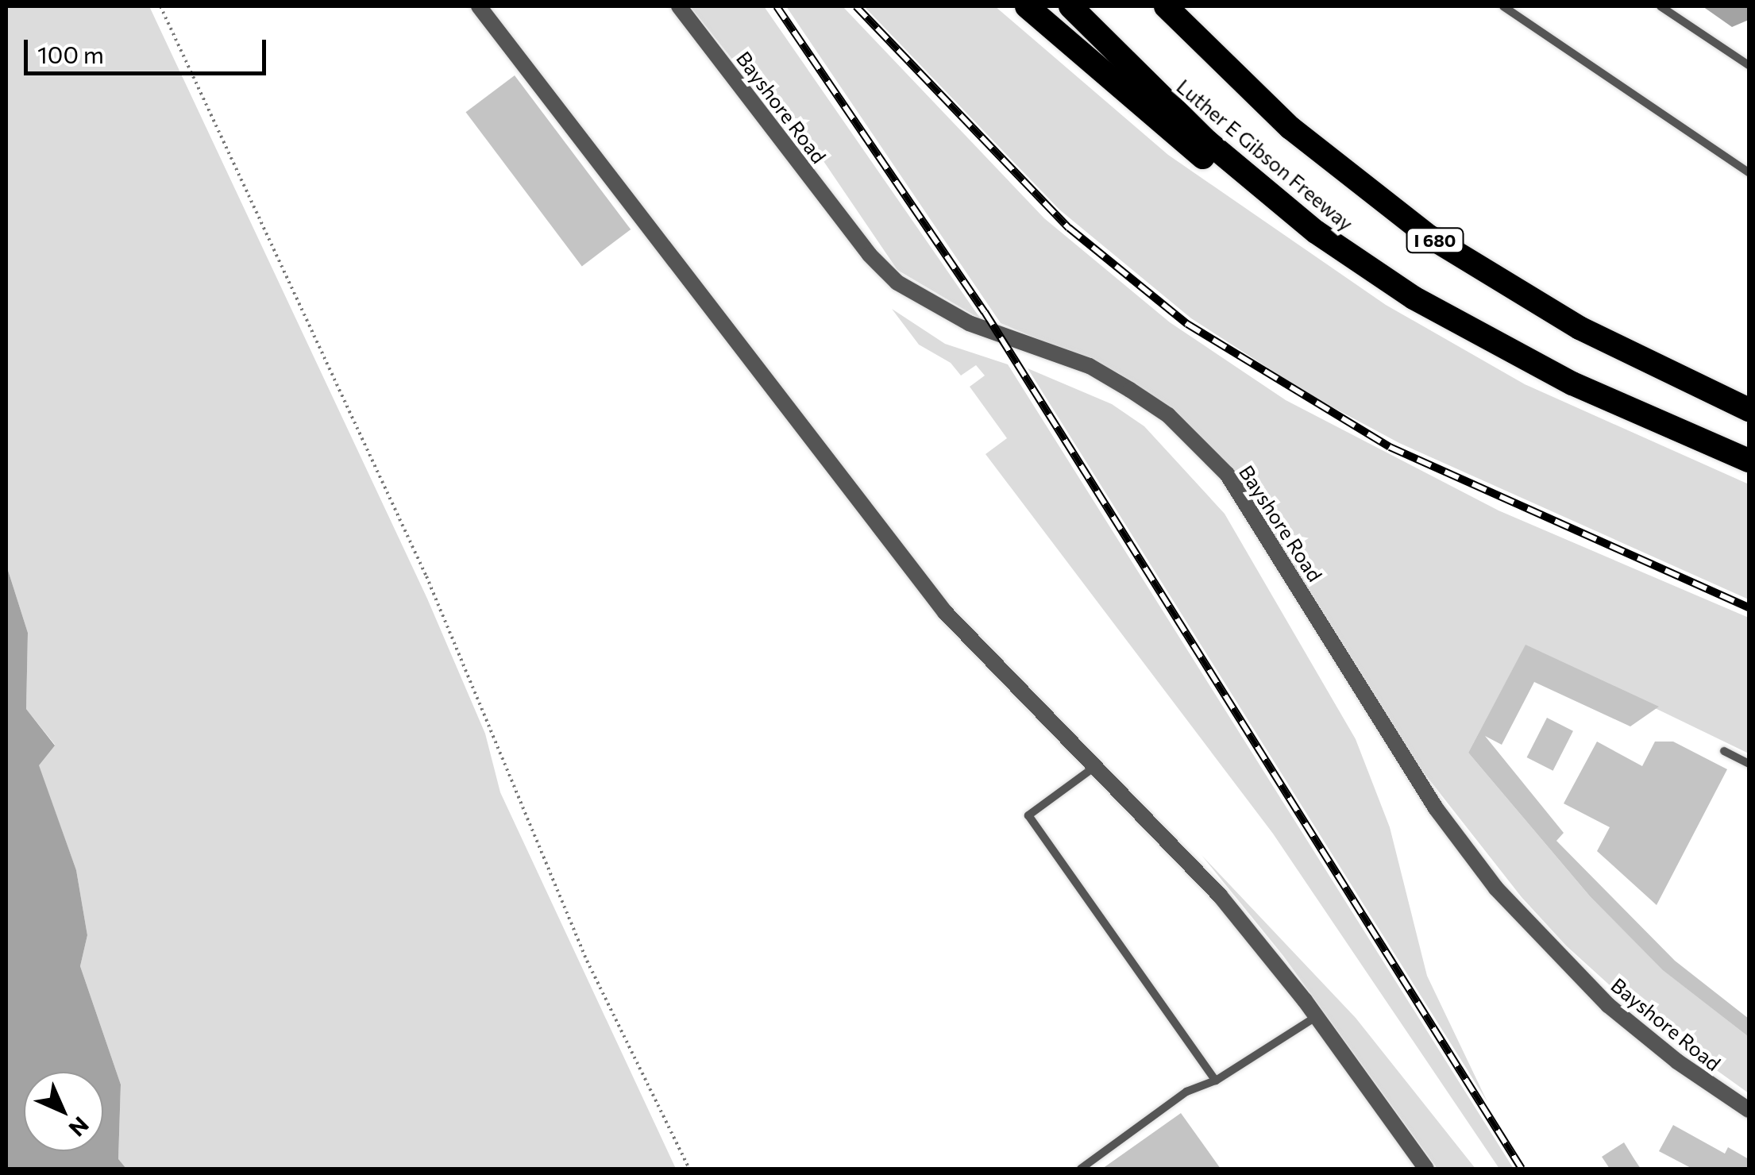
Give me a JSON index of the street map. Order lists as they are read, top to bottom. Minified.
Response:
{"streets":{"highway":["Luther E Gibson Freeway","I 680"],"street":["Bayshore Road"]},"scale_bar":"100 m","north":"bottom right"}
